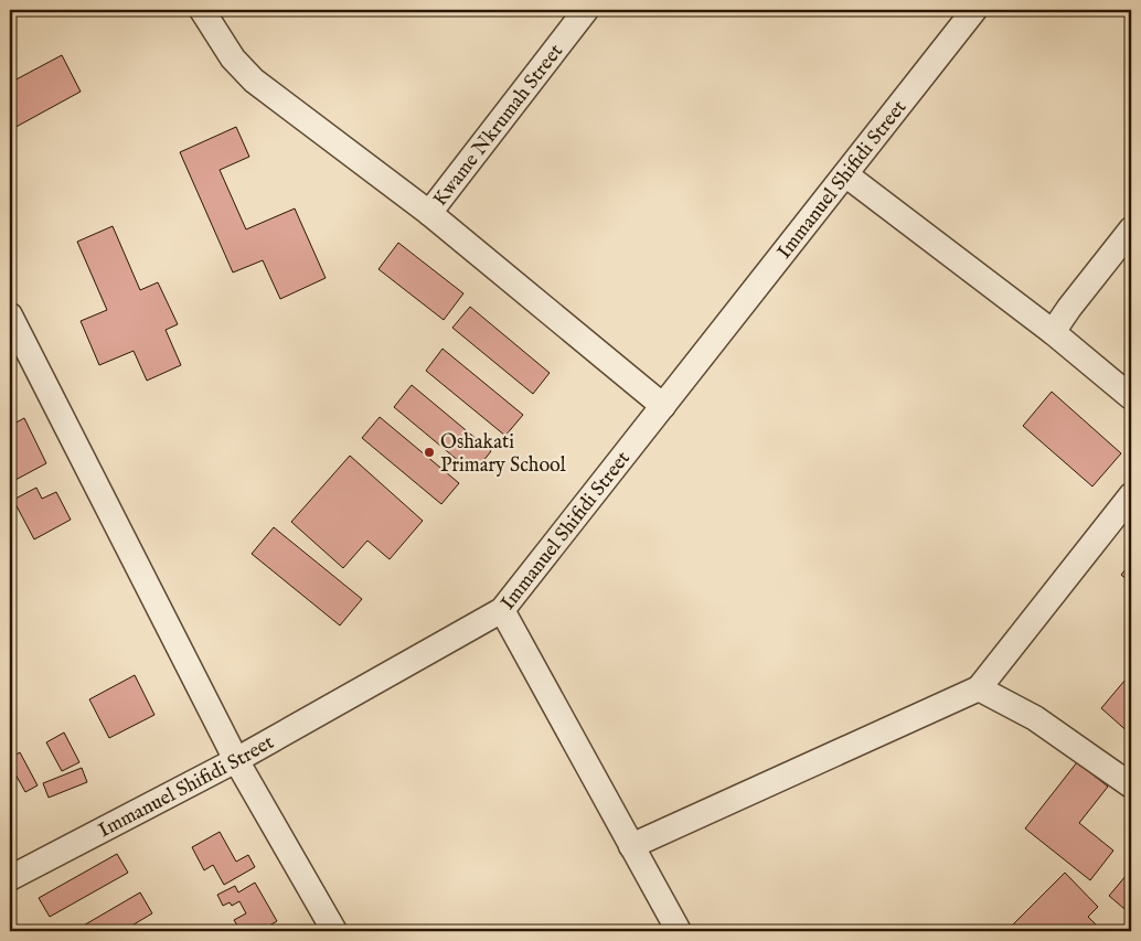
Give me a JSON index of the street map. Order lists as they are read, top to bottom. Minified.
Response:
{"streets":{"street":["Kwame Nkrumah Street","Immanuel Shifidi Street"]},"places":["Oshakati Primary School"]}
